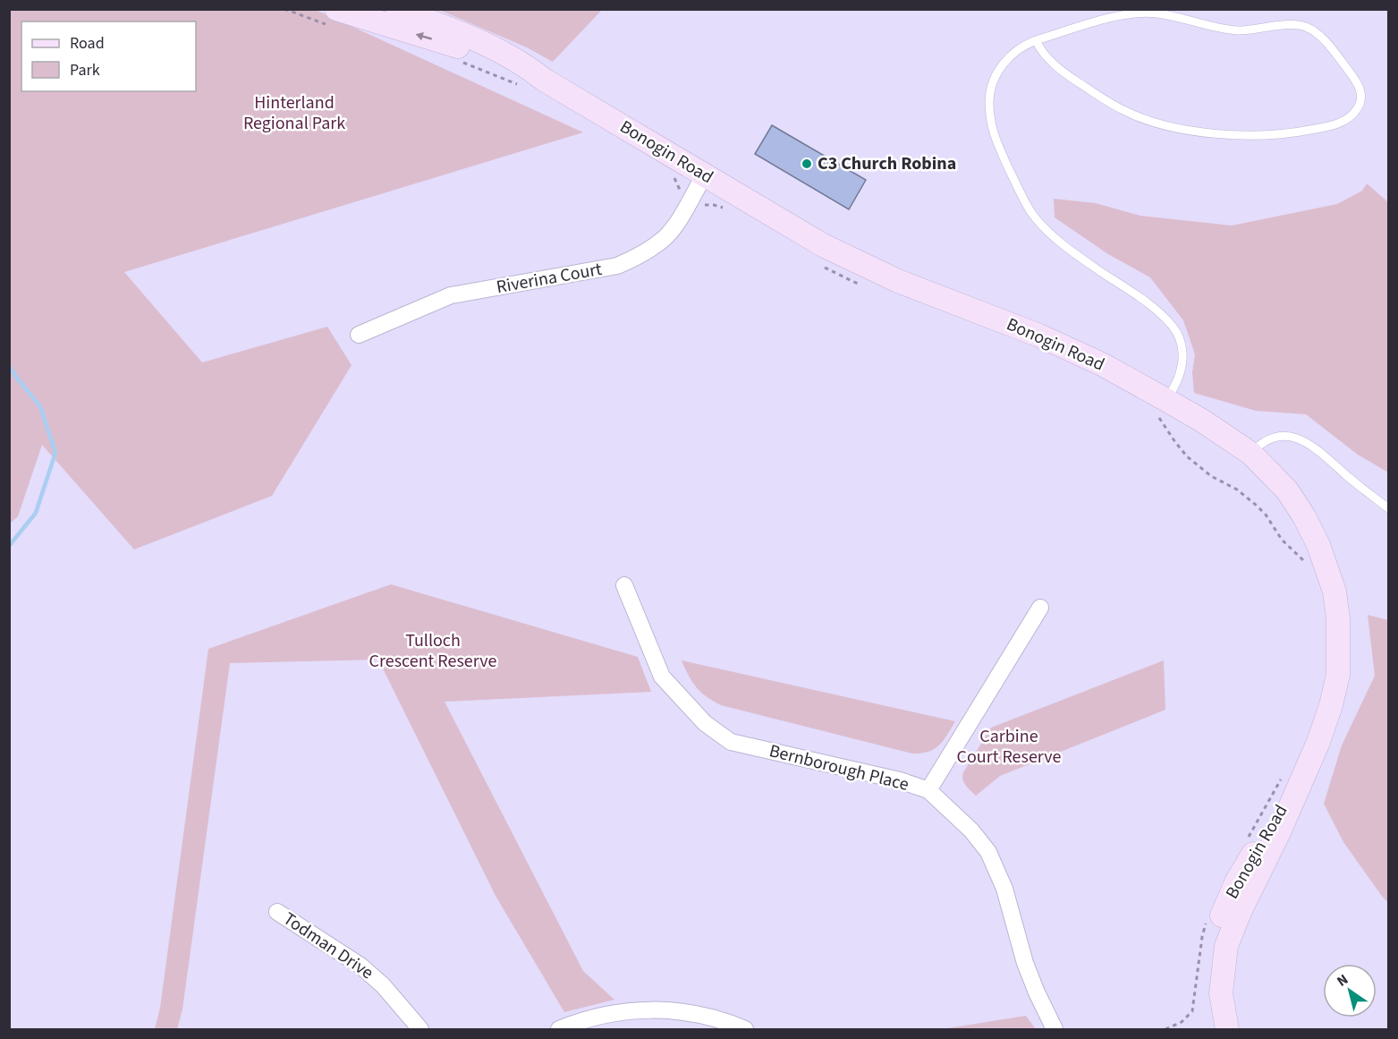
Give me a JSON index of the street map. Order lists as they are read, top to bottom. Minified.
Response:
{"streets":{"street":["Bonogin Road","Riverina Court","Bernborough Place","Todman Drive"]},"crossings":[["Bonogin Road","Riverina Court"]],"parks":["Hinterland Regional Park","Tulloch Crescent Reserve","Carbine Court Reserve"],"places":["C3 Church Robina"],"legend":["Road","Park"],"north":"top left"}
